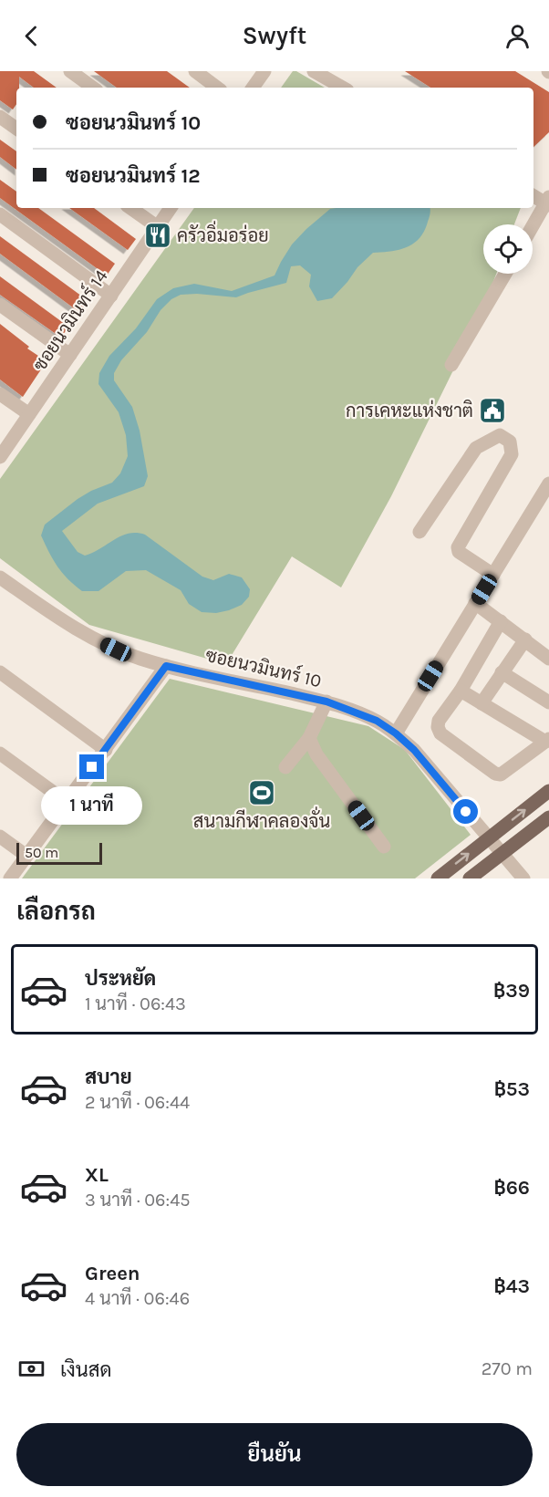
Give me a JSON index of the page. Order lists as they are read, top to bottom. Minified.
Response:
{"streets":{"street":["ซอยนวมินทร์ 14","ซอยนวมินทร์ 10"]},"places":{"restaurant":["ครัวอิ่มอร่อย"],"public building":["การเคหะแห่งชาติ"],"sports":["สนามกีฬาคลองจั่น"]},"scale_bar":"50 m","page":{"header":"Swyft","banner":["ซอยนวมินทร์ 10","ซอยนวมินทร์ 12"],"bubble":"1 นาที","scale":"50 m","heading":"เลือกรถ","list":[{"name":"ประหยัด","note":"1 นาที · 06:43","value":"฿39"},{"name":"สบาย","note":"2 นาที · 06:44","value":"฿53"},{"name":"XL","note":"3 นาที · 06:45","value":"฿66"},{"name":"Green","note":"4 นาที · 06:46","value":"฿43"}],"pay":["เงินสด","270 m"],"buttons":"ยืนยัน"}}
